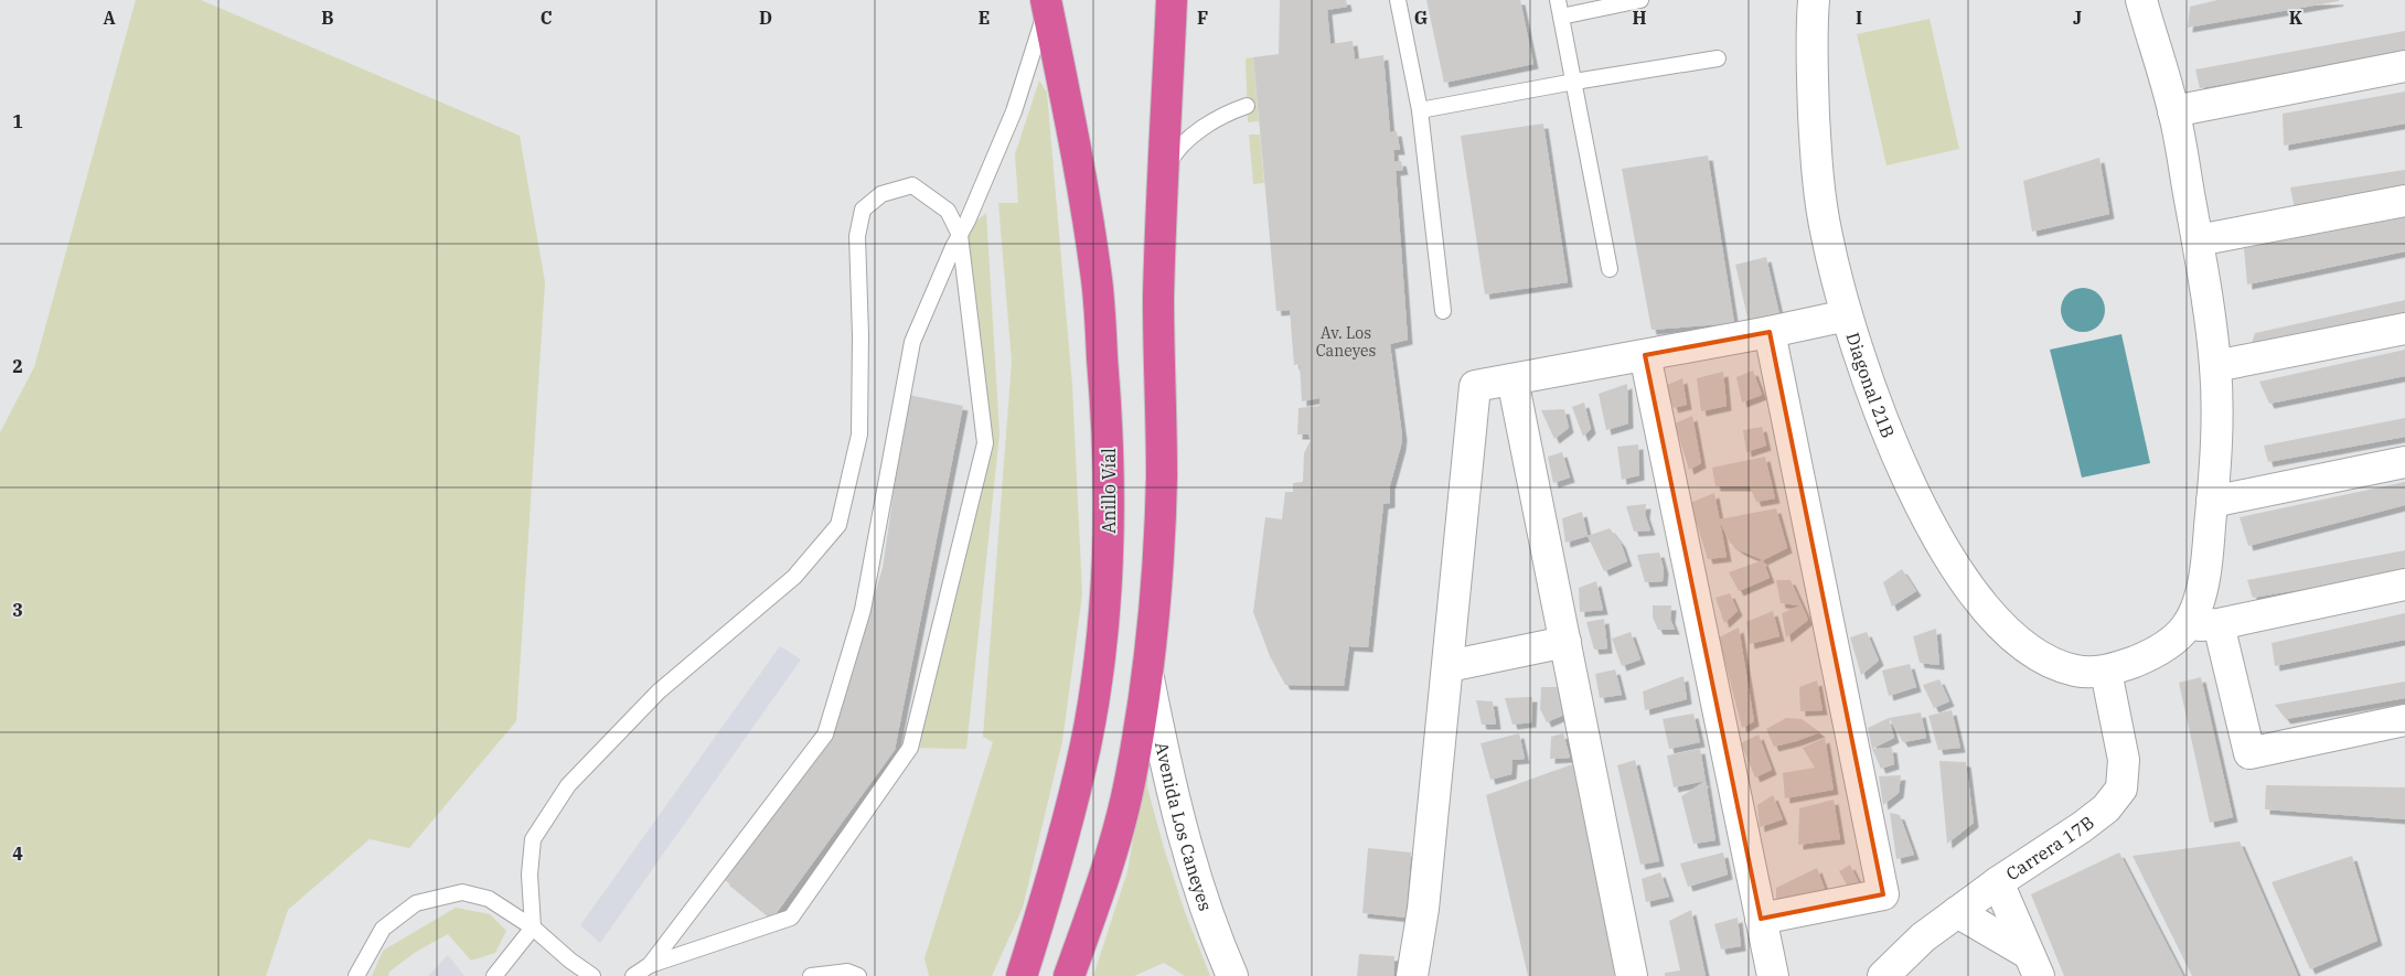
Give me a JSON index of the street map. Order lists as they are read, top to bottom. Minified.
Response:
{"streets":{"highway":["Anillo Víal"],"street":["Diagonal 21B","Avenida Los Caneyes","Carrera 17B"]},"crossings":[["Diagonal 21B","Carrera 17B"]],"house_numbers":["Av. Los Caneyes"],"grid":{"columns":["A","B","C","D","E","F","G","H","I","J","K"],"rows":["1","2","3","4"]}}
